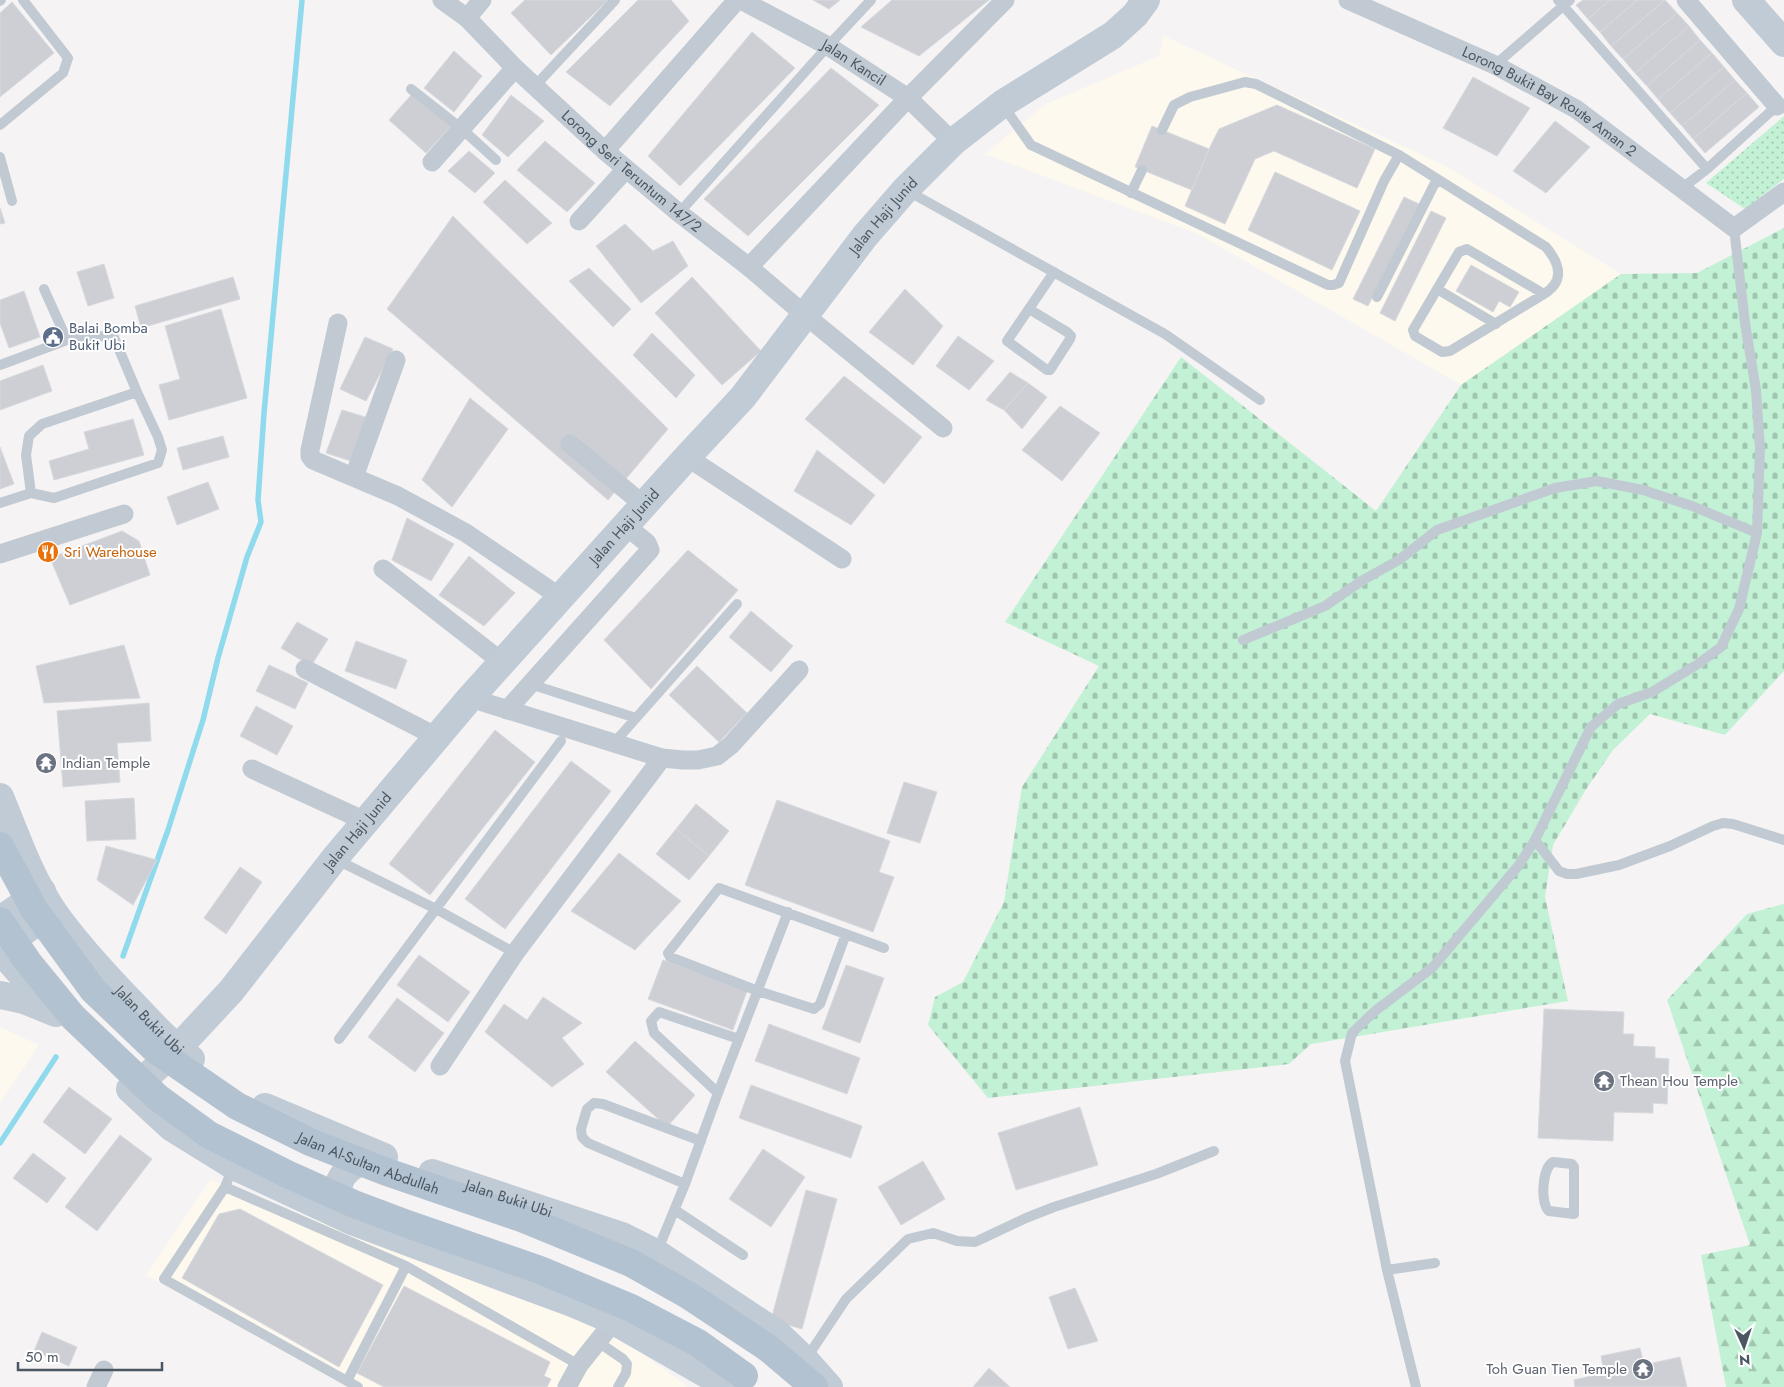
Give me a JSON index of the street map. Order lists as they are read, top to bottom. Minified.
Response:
{"streets":{"main road":["Jalan Al-Sultan Abdullah"],"street":["Jalan Kancil","Lorong Bukit Bay Route Aman 2","Lorong Seri Teruntum 147/2","Jalan Haji Junid","Jalan Bukit Ubi"]},"crossings":[["Jalan Kancil","Jalan Haji Junid"],["Lorong Seri Teruntum 147/2","Jalan Haji Junid"],["Jalan Haji Junid","Jalan Bukit Ubi"]],"places":{"public building":["Balai Bomba Bukit Ubi"],"restaurant":["Sri Warehouse"],"temple":["Indian Temple","Thean Hou Temple","Toh Guan Tien Temple"]},"scale_bar":"50 m","north":"bottom"}
